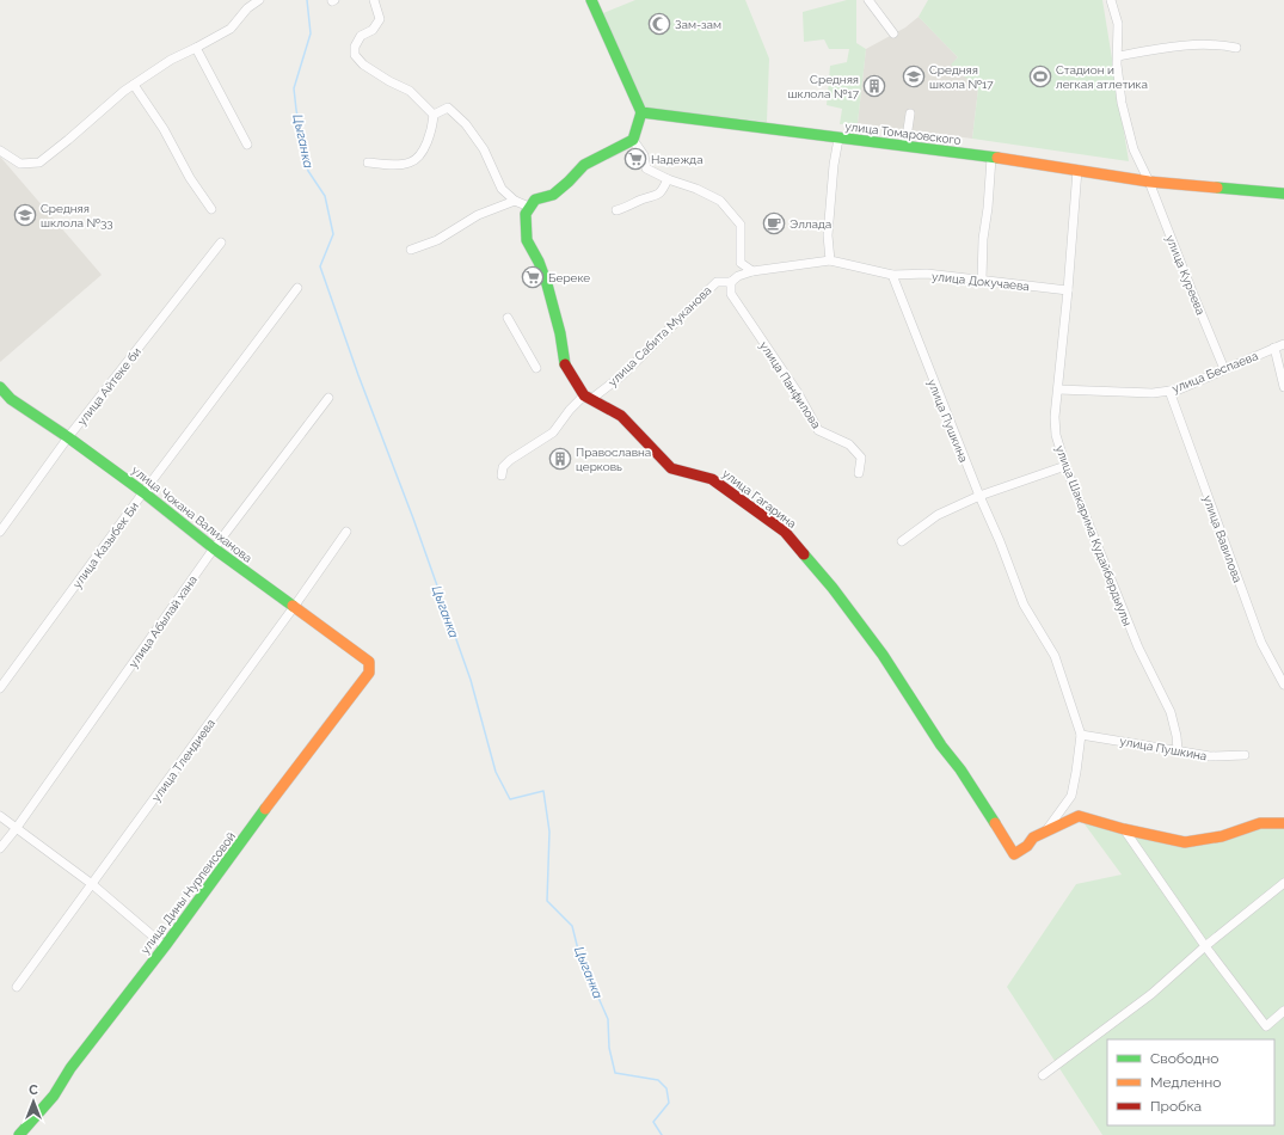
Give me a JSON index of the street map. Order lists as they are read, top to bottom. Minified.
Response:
{"streets":{"street":["улица Томаровского","улица Куреева","улица Докучаева","улица Сабита Муканова","улица Беспаева","улица Панфилова","улица Айтеке би","улица Пушкина","улица Гагарина","улица Чокана Валиханова","улица Шакарима Кудайбердыулы","улица Вавилова","улица Казыбек Би","улица Абылай хана","улица Тлендиева","улица Дины Нурпеисовой"]},"crossings":[["улица Томаровского","улица Куреева"],["улица Томаровского","улица Шакарима Кудайбердыулы"],["улица Куреева","улица Беспаева"],["улица Докучаева","улица Пушкина"],["улица Докучаева","улица Шакарима Кудайбердыулы"],["улица Сабита Муканова","улица Панфилова"],["улица Сабита Муканова","улица Гагарина"],["улица Беспаева","улица Шакарима Кудайбердыулы"],["улица Беспаева","улица Вавилова"],["улица Айтеке би","улица Чокана Валиханова"],["улица Пушкина","улица Гагарина"],["улица Пушкина","улица Шакарима Кудайбердыулы"],["улица Чокана Валиханова","улица Казыбек Би"],["улица Чокана Валиханова","улица Абылай хана"],["улица Чокана Валиханова","улица Тлендиева"],["улица Чокана Валиханова","улица Дины Нурпеисовой"]],"water":["Цыганка"],"places":{"mosque":["Зам-зам"],"school or university":["Средняя школа №17","Средняя шклола №33"],"sports":["Стадион и легкая атлетика"],"building":["Средняя шклола №17","Православна церковь"],"supermarket":["Надежда","Береке"],"cafe":["Эллада"]},"legend":["Свободно","Медленно","Пробка"],"north":"top"}
